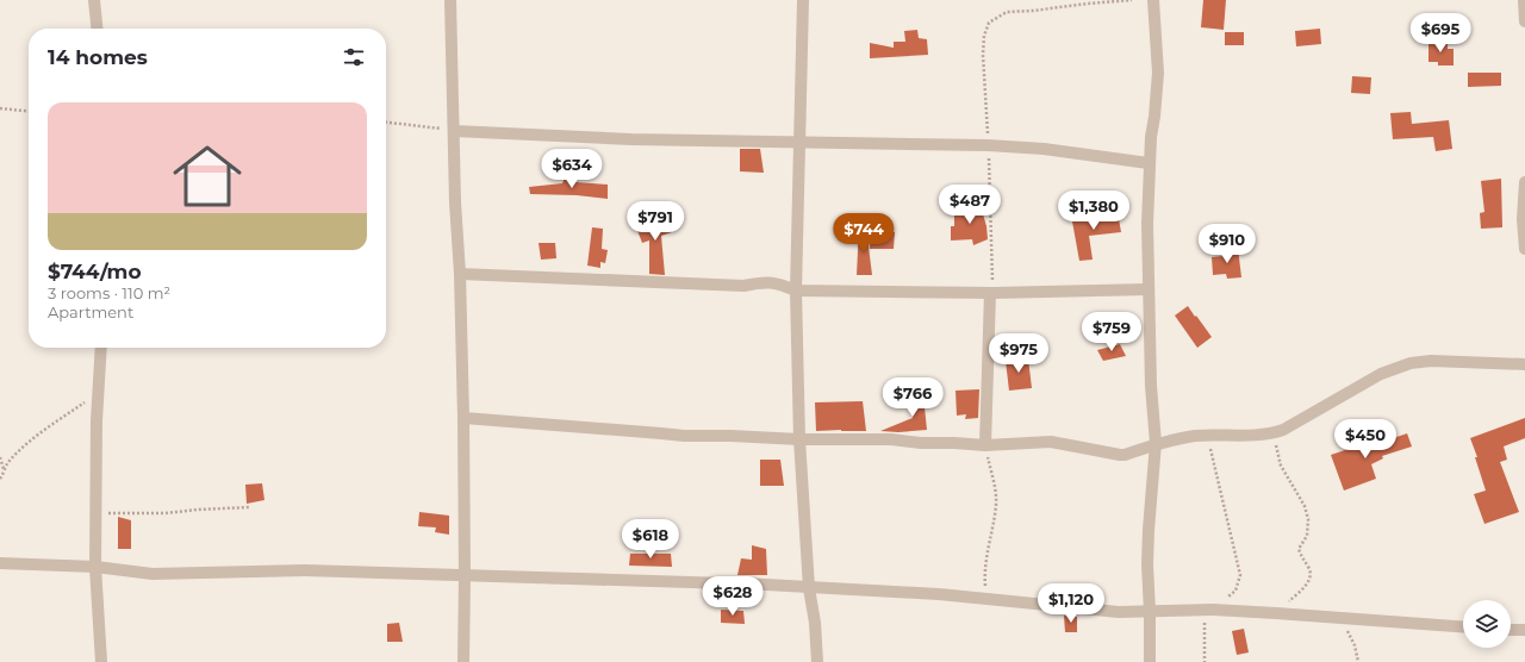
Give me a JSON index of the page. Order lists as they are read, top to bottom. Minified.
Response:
{"page":{"price":["$695","$634","$487","$1,380","$791","$744","$910","$759","$975","$766","$450","$618","$628","$1,120"],"heading":"14 homes","list":[{"name":"$744/mo","note":"3 rooms · 110 m² · Apartment"}]}}
